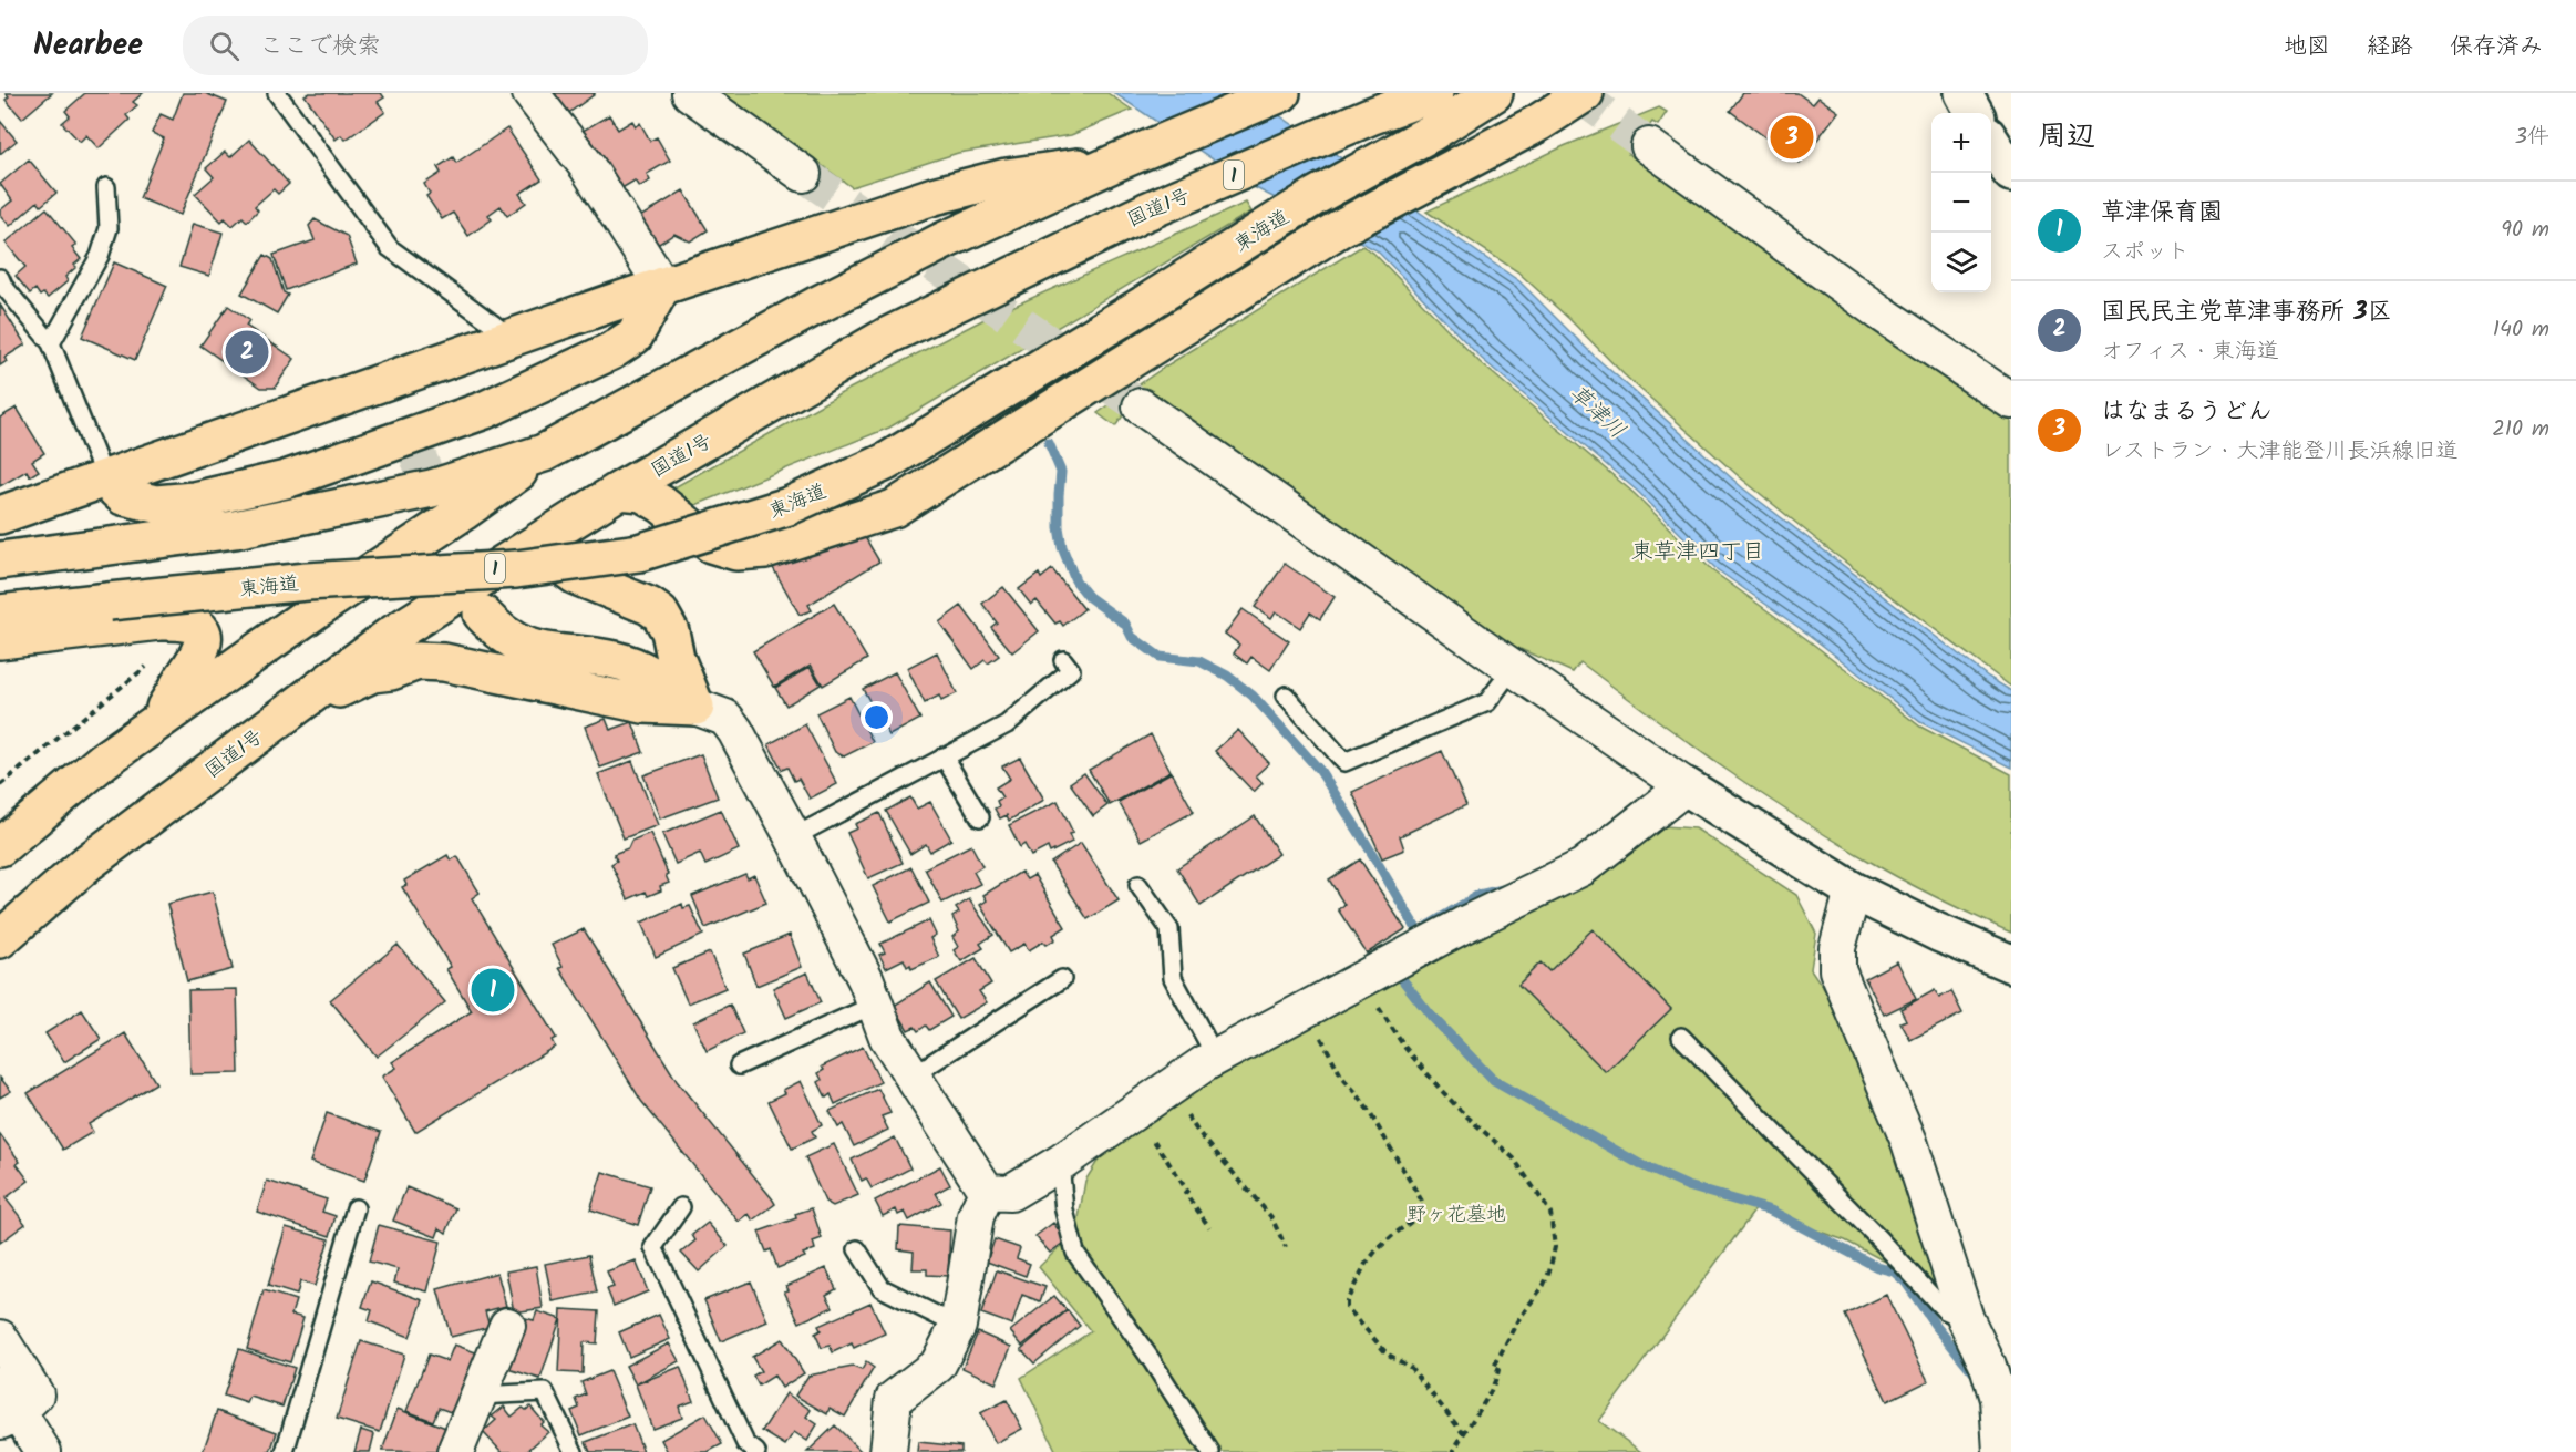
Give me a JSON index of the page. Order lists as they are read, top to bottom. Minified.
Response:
{"streets":{"highway":["1","国道1号","東海道"]},"districts":["東草津四丁目"],"water":["草津川"],"parks":["野ヶ花墓地"],"page":{"header":"Nearbee","search":"ここで検索","nav":["地図","経路","保存済み"],"heading":["周辺","3件"],"map_buttons":["+","−"],"pins":["3","2","1"],"list":[{"mark":"1","name":"草津保育園","note":"スポット","value":"90 m"},{"mark":"2","name":"国民民主党草津事務所 3区","note":"オフィス · 東海道","value":"140 m"},{"mark":"3","name":"はなまるうどん","note":"レストラン · 大津能登川長浜線旧道","value":"210 m"}]}}
